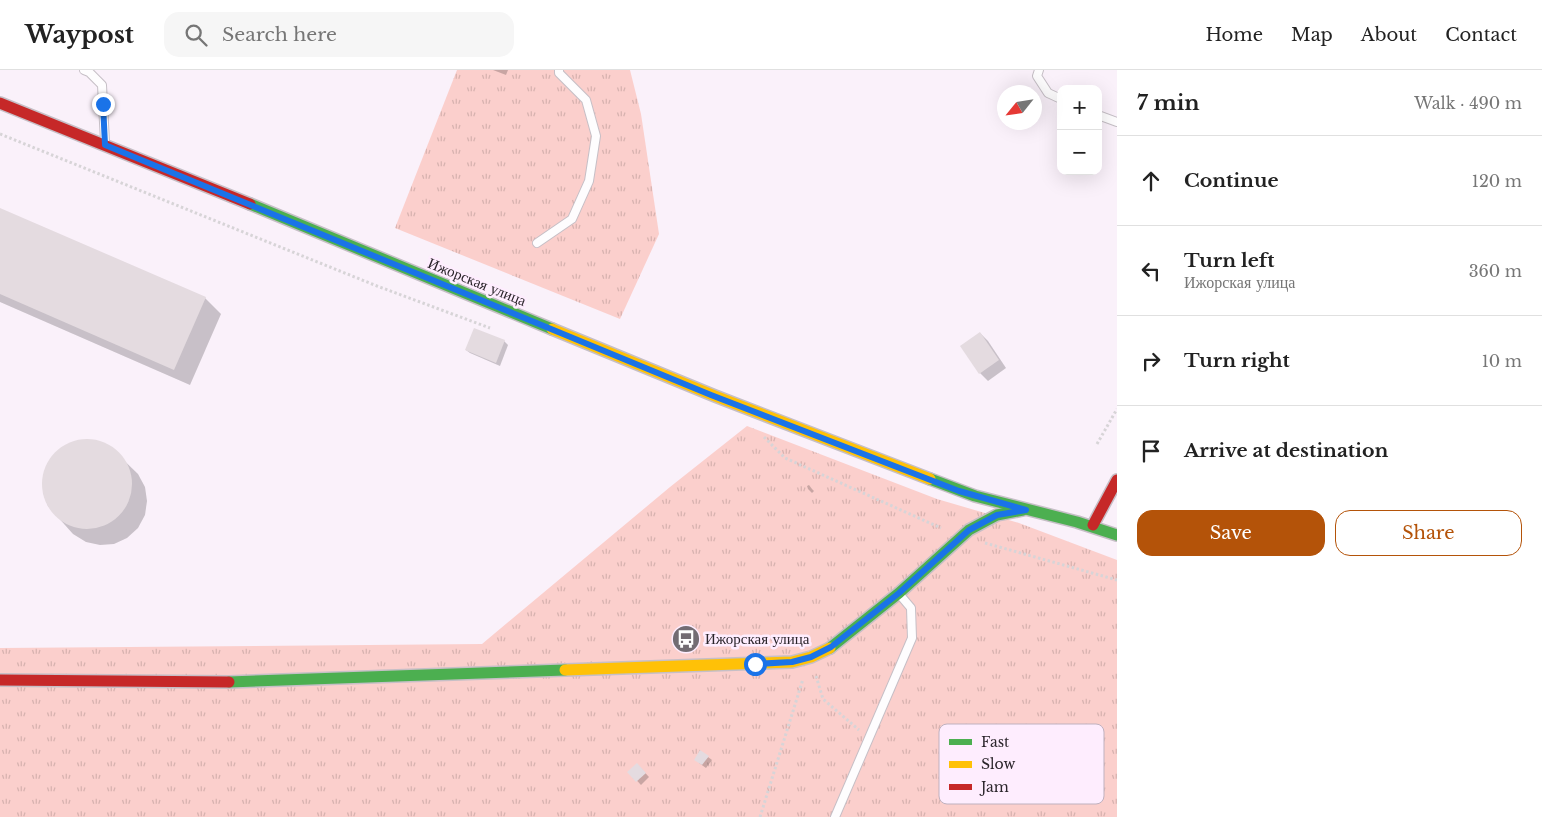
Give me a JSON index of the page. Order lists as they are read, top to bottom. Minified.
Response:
{"streets":{"street":["Ижорская улица"]},"places":{"bus stop":["Ижорская улица"]},"legend":["Fast","Slow","Jam"],"north":"bottom left","page":{"header":"Waypost","search":"Search here","nav":["Home","Map","About","Contact"],"heading":["7 min","Walk · 490 m"],"map_buttons":["+","−"],"list":[["Continue","120 m"],["Turn left","Ижорская улица","360 m"],["Turn right","10 m"],"Arrive at destination"],"buttons":["Save","Share"]}}
